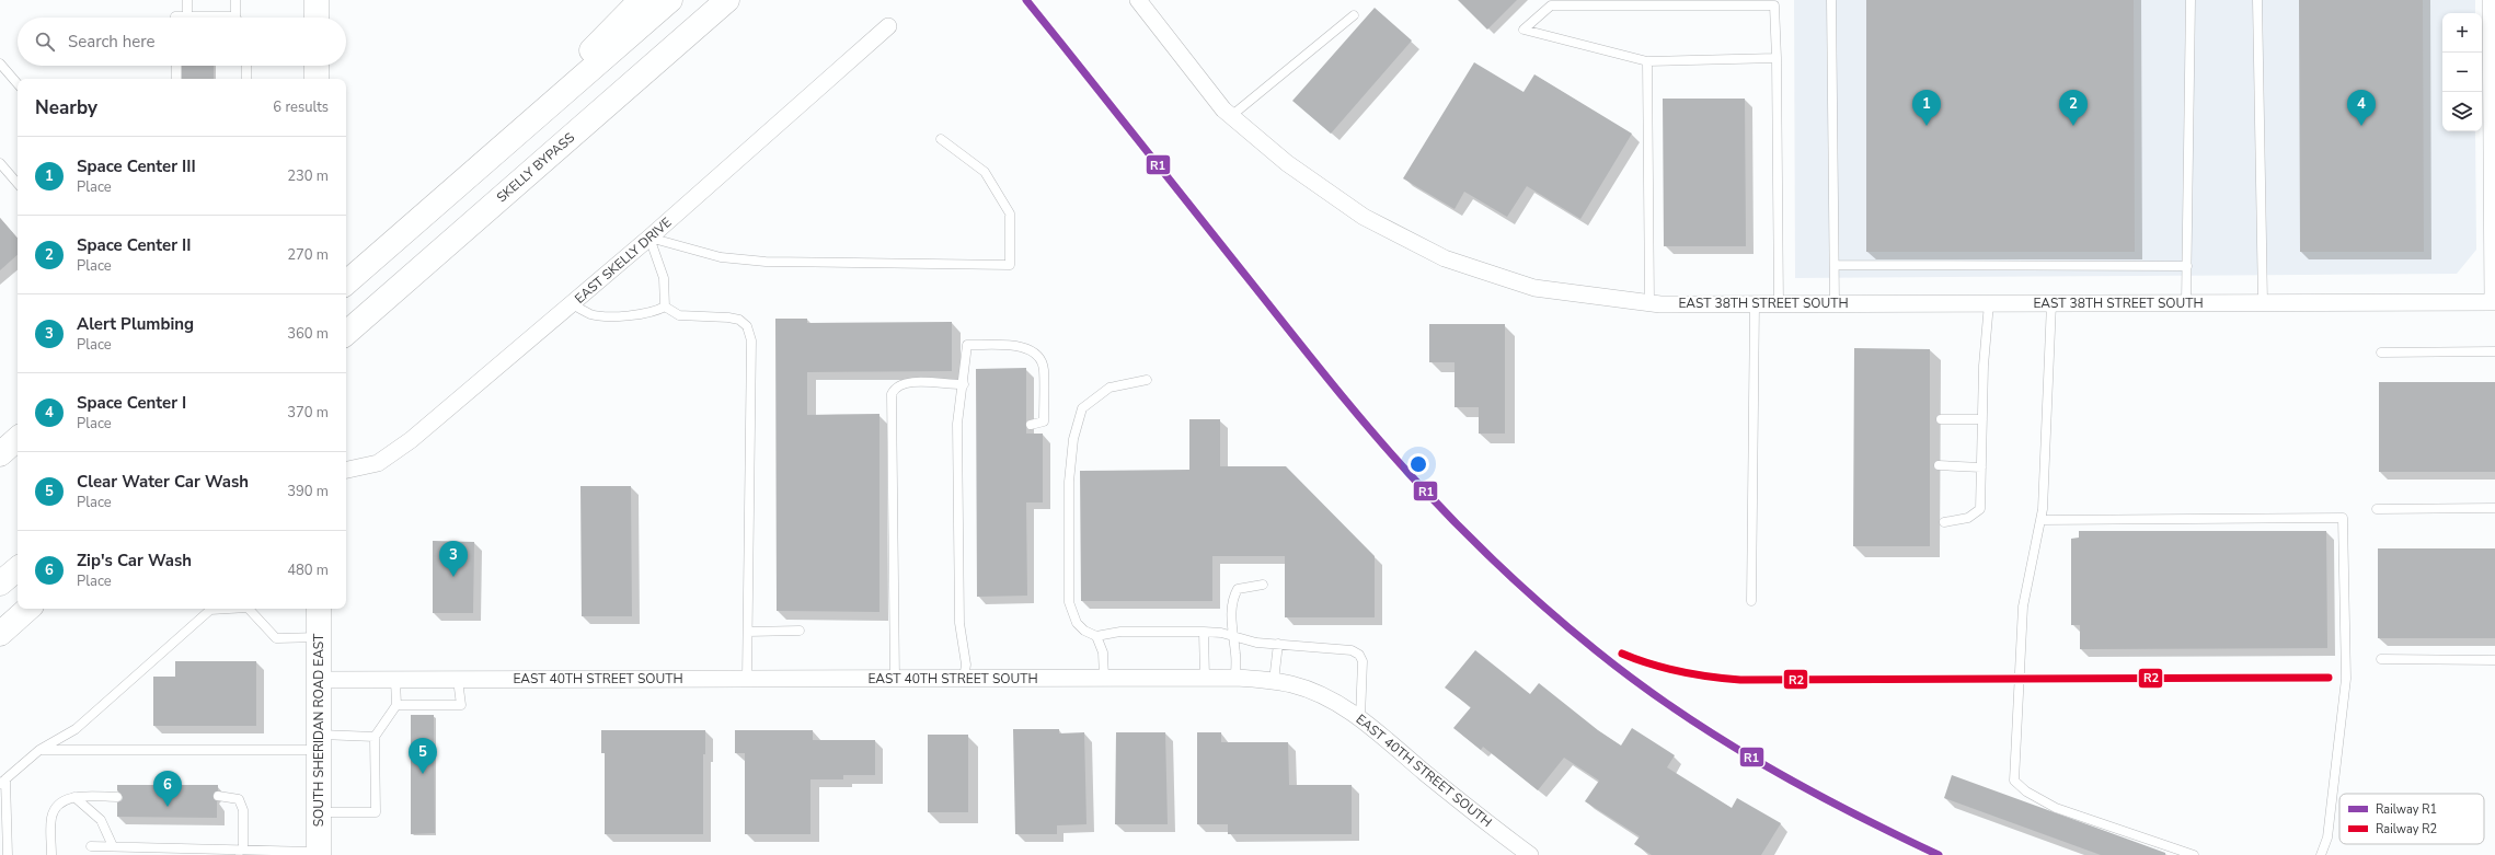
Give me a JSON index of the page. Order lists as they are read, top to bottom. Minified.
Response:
{"streets":{"main road":["SKELLY BYPASS","SOUTH SHERIDAN ROAD EAST"],"street":["EAST SKELLY DRIVE","EAST 38TH STREET SOUTH","EAST 40TH STREET SOUTH"]},"crossings":[["EAST 40TH STREET SOUTH","SOUTH SHERIDAN ROAD EAST"]],"lines":["rail line R1","rail line R2"],"legend":["Railway R1","Railway R2"],"page":{"map_buttons":["+","−"],"search":"Search here","heading":["Nearby","6 results"],"pins":["1","2","4","3","5","6"],"list":[{"mark":"1","name":"Space Center III","note":"Place","value":"230 m"},{"mark":"2","name":"Space Center II","note":"Place","value":"270 m"},{"mark":"3","name":"Alert Plumbing","note":"Place","value":"360 m"},{"mark":"4","name":"Space Center I","note":"Place","value":"370 m"},{"mark":"5","name":"Clear Water Car Wash","note":"Place","value":"390 m"},{"mark":"6","name":"Zip's Car Wash","note":"Place","value":"480 m"}]}}
